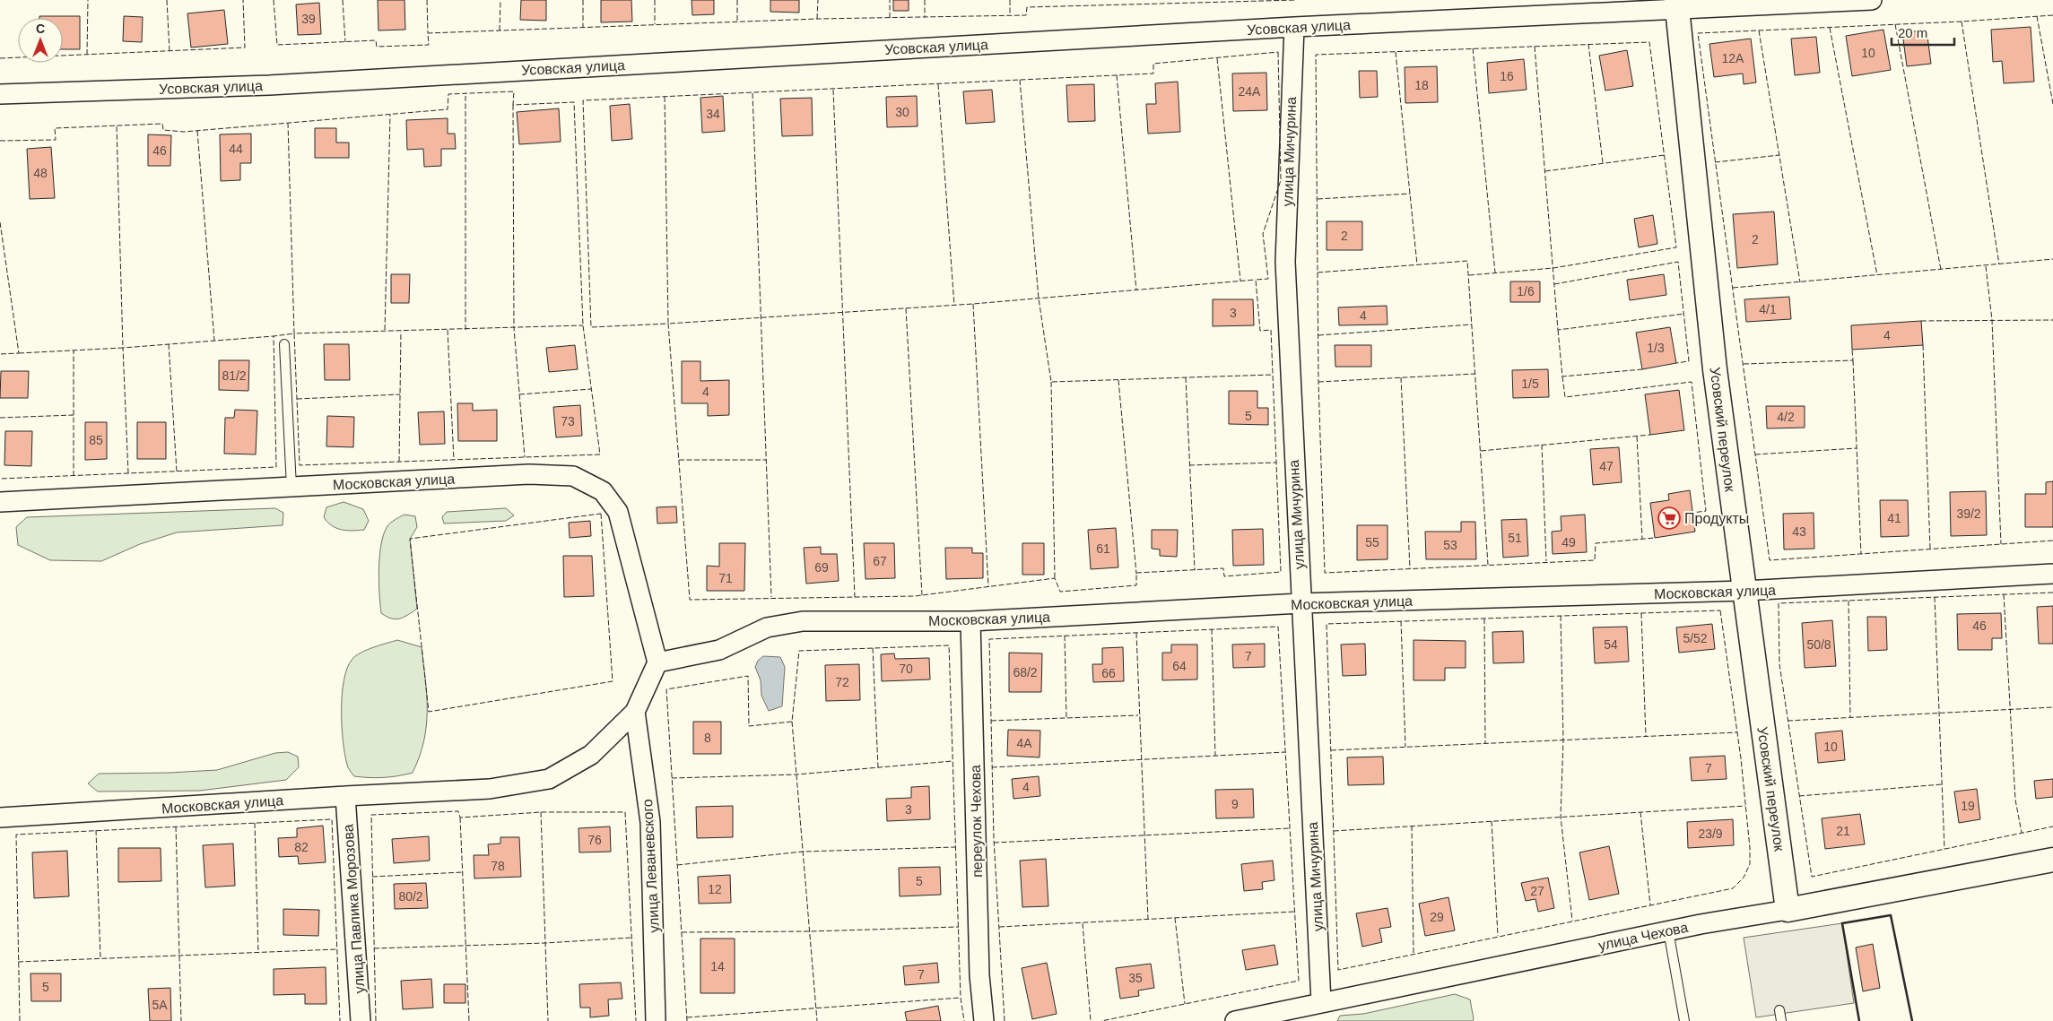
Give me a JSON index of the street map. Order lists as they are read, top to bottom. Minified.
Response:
{"streets":{"street":["Усовская улица","улица Мичурина","Усовский переулок","Московская улица","переулок Чехова","улица Леваневского","улица Павлика Морозова","улица Чехова"]},"crossings":[["Усовская улица","улица Мичурина"],["Усовская улица","Усовский переулок"],["улица Мичурина","Московская улица"],["улица Мичурина","улица Чехова"],["Усовский переулок","Московская улица"],["Усовский переулок","улица Чехова"],["Московская улица","переулок Чехова"],["Московская улица","улица Леваневского"],["Московская улица","улица Павлика Морозова"]],"places":{"supermarket":["Продукты"]},"house_numbers":["39","10","12А","16","18","24А","30","34","44","46","48","2","2","1/6","4/1","3","4","4","1/3","81/2","1/5","4","5","4/2","73","85","47","39/2","41","43","51","55","49","53","61","67","69","71","46","5/52","54","50/8","7","64","70","68/2","66","72","8","4А","10","7","4","9","19","3","21","23/9","76","82","78","5","12","27","80/2","29","14","7","35","5","5А"],"scale_bar":"20 m","north":"top"}
